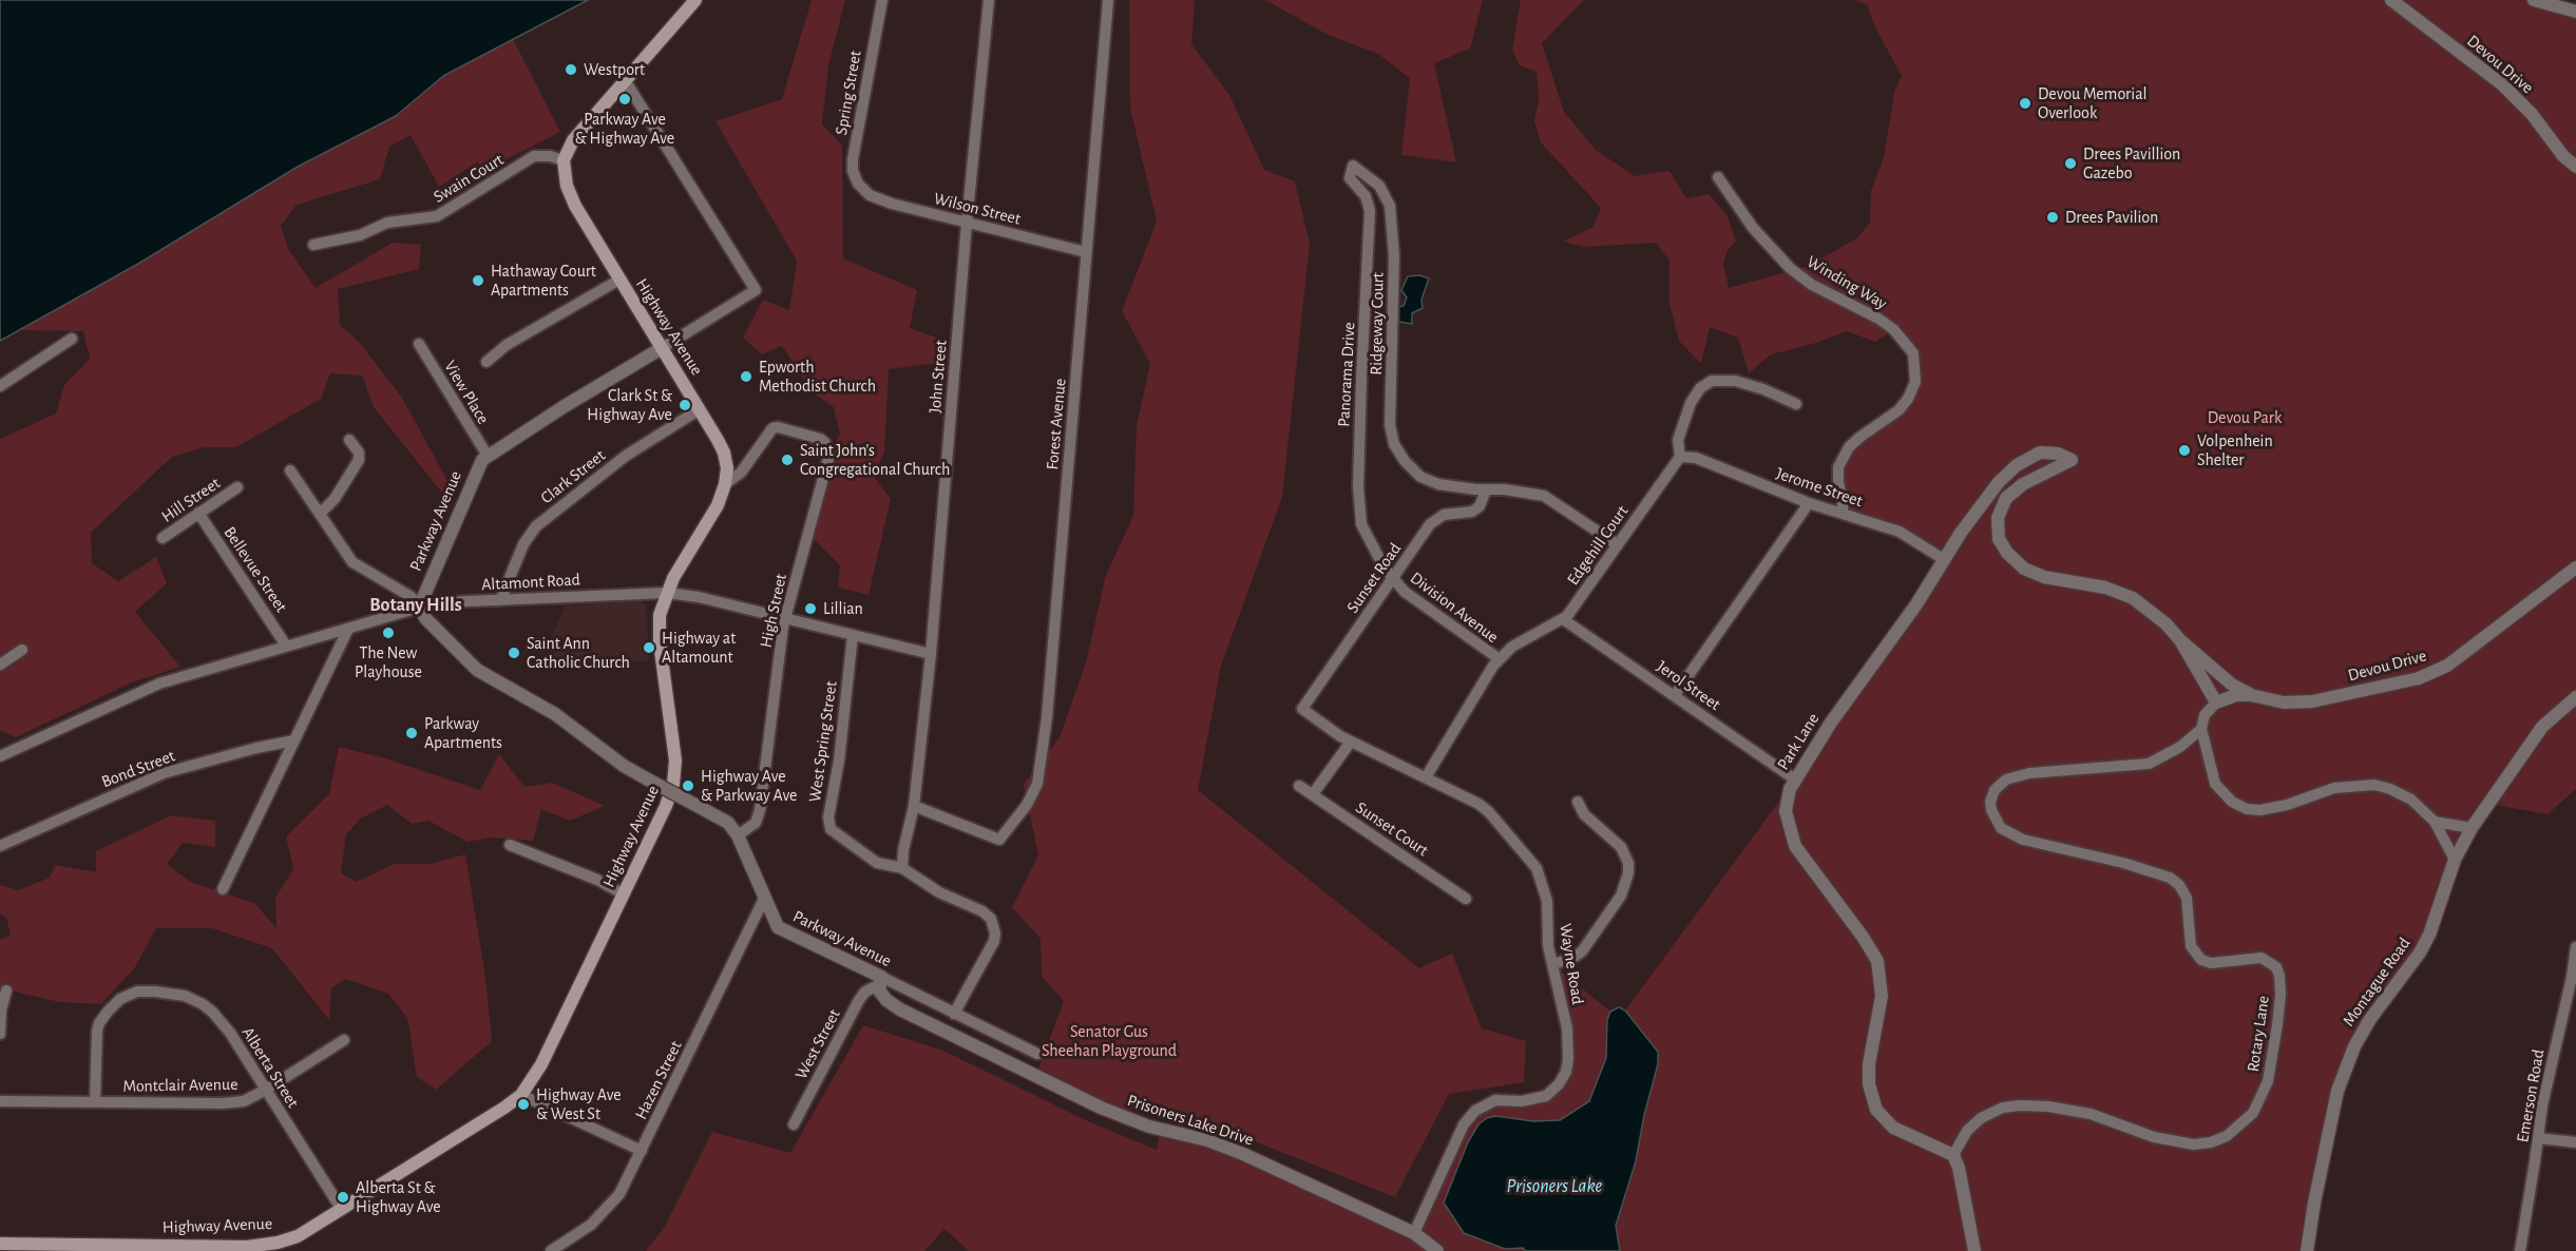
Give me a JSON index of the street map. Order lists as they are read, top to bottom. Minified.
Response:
{"streets":{"main road":["Highway Avenue"],"street":["Devou Drive","Spring Street","Swain Court","Wilson Street","Winding Way","Ridgeway Court","Panorama Drive","John Street","View Place","Forest Avenue","Clark Street","Jerome Street","Hill Street","Parkway Avenue","Edgehill Court","Bellevue Street","Sunset Road","Altamont Road","Division Avenue","High Street","Jerol Street","West Spring Street","Park Lane","Bond Street","Sunset Court","Wayne Road","Montague Road","Rotary Lane","West Street","Alberta Street","Hazen Street","Montclair Avenue","Emerson Road","Prisoners Lake Drive"]},"crossings":[["Devou Drive","Park Lane"],["Spring Street","Wilson Street"],["Swain Court","Highway Avenue"],["Wilson Street","John Street"],["Wilson Street","Forest Avenue"],["Winding Way","Jerome Street"],["Ridgeway Court","Panorama Drive"],["Ridgeway Court","Sunset Road"],["Highway Avenue","Clark Street"],["Highway Avenue","Parkway Avenue"],["Highway Avenue","Altamont Road"],["Highway Avenue","High Street"],["Highway Avenue","Alberta Street"],["Panorama Drive","Sunset Road"],["Panorama Drive","Division Avenue"],["John Street","Forest Avenue"],["John Street","Altamont Road"],["John Street","West Spring Street"],["View Place","Parkway Avenue"],["Clark Street","Altamont Road"],["Jerome Street","Edgehill Court"],["Jerome Street","Park Lane"],["Hill Street","Bellevue Street"],["Parkway Avenue","Altamont Road"],["Parkway Avenue","High Street"],["Parkway Avenue","West Spring Street"],["Parkway Avenue","West Street"],["Parkway Avenue","Hazen Street"],["Parkway Avenue","Prisoners Lake Drive"],["Edgehill Court","Division Avenue"],["Edgehill Court","Jerol Street"],["Edgehill Court","Wayne Road"],["Bellevue Street","Altamont Road"],["Sunset Road","Division Avenue"],["Sunset Road","Wayne Road"],["Altamont Road","High Street"],["Altamont Road","West Spring Street"],["Jerol Street","Park Lane"],["Park Lane","Rotary Lane"],["Wayne Road","Prisoners Lake Drive"],["West Street","Prisoners Lake Drive"],["Alberta Street","Montclair Avenue"]],"districts":["Botany Hills"],"water":["Prisoners Lake"],"parks":["Devou Park","Senator Gus Sheehan Playground"],"places":["Westport","Parkway Ave & Highway Ave","Devou Memorial Overlook","Drees Pavillion Gazebo","Drees Pavilion","Hathaway Court Apartments","Epworth Methodist Church","Clark St & Highway Ave","Volpenhein Shelter","Saint John’s Congregational Church","Lillian","The New Playhouse","Highway at Altamount","Saint Ann Catholic Church","Parkway Apartments","Highway Ave & Parkway Ave","Highway Ave & West St","Alberta St & Highway Ave"]}
